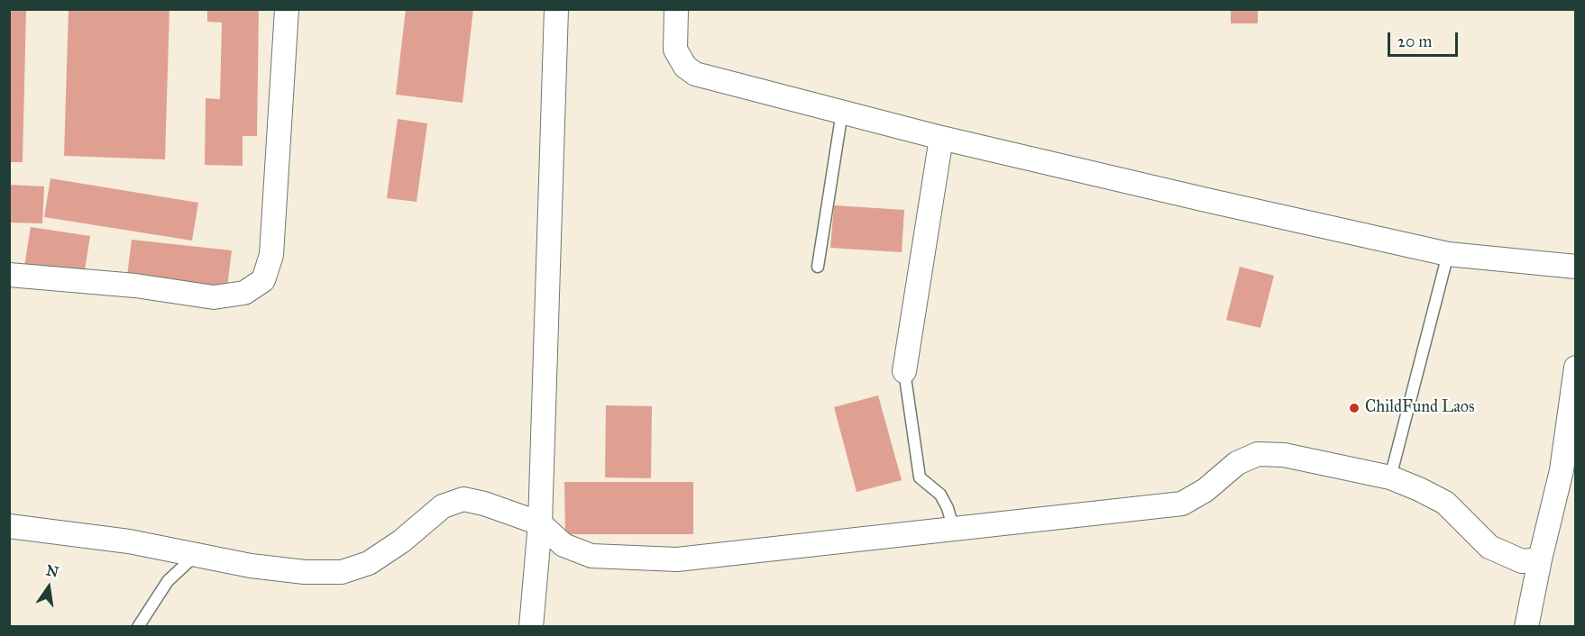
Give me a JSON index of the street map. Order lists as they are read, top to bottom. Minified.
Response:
{"places":["ChildFund Laos"],"scale_bar":"20 m","north":"top"}
